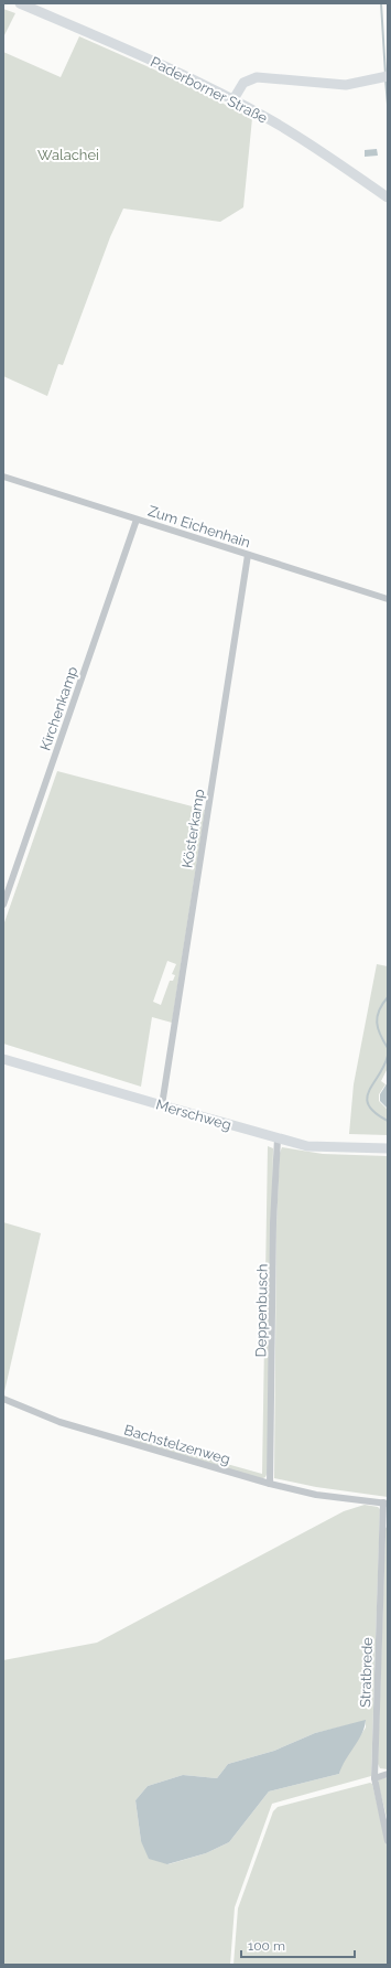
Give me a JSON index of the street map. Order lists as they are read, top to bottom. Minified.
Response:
{"streets":{"street":["Paderborner Straße","Zum Eichenhain","Kirchenkamp","Kösterkamp","Merschweg","Deppenbusch","Bachstelzenweg","Stratbrede"]},"crossings":[["Zum Eichenhain","Kirchenkamp"],["Zum Eichenhain","Kösterkamp"],["Kösterkamp","Merschweg"],["Merschweg","Deppenbusch"],["Deppenbusch","Bachstelzenweg"],["Bachstelzenweg","Stratbrede"]],"parks":["Walachei"],"scale_bar":"100 m"}
